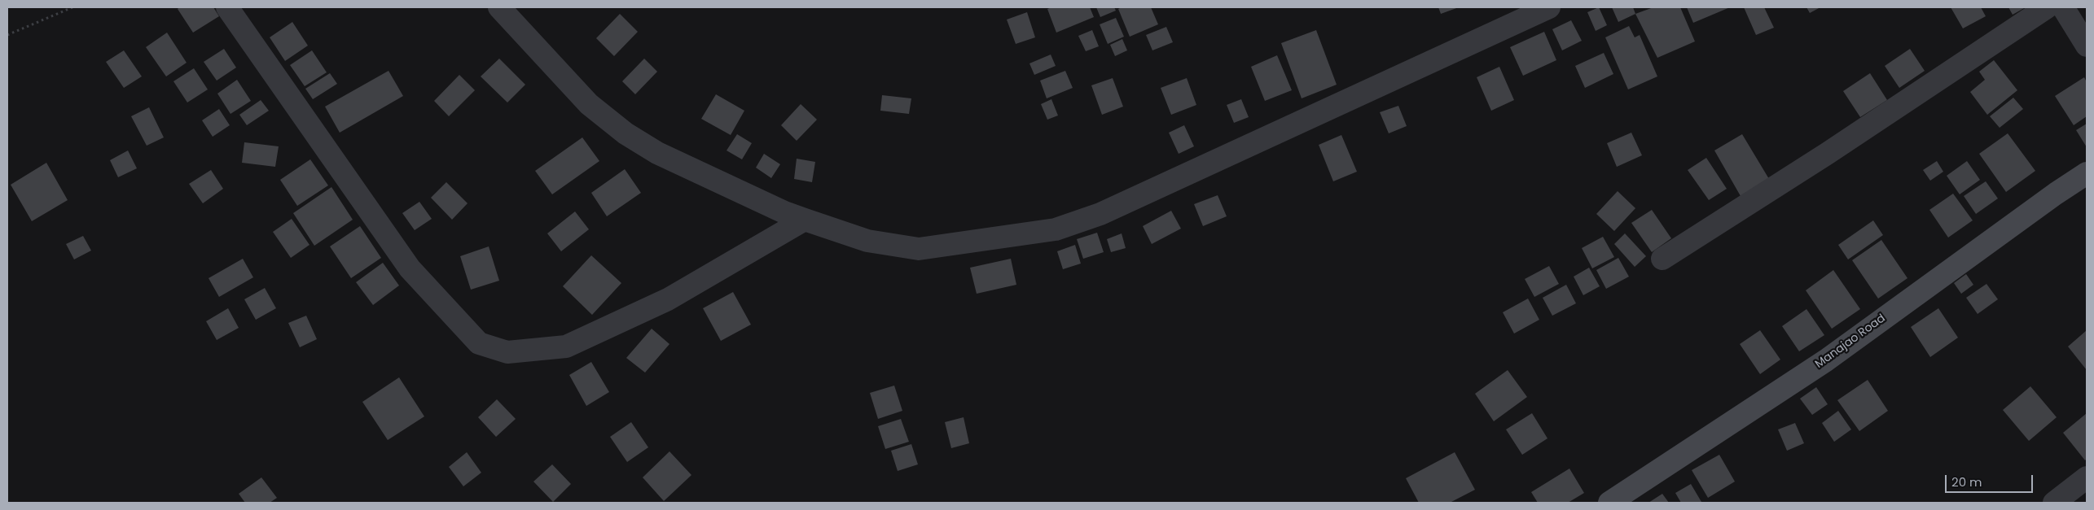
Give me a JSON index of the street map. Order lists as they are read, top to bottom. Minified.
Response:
{"streets":{"street":["Manajao Road"]},"scale_bar":"20 m"}
